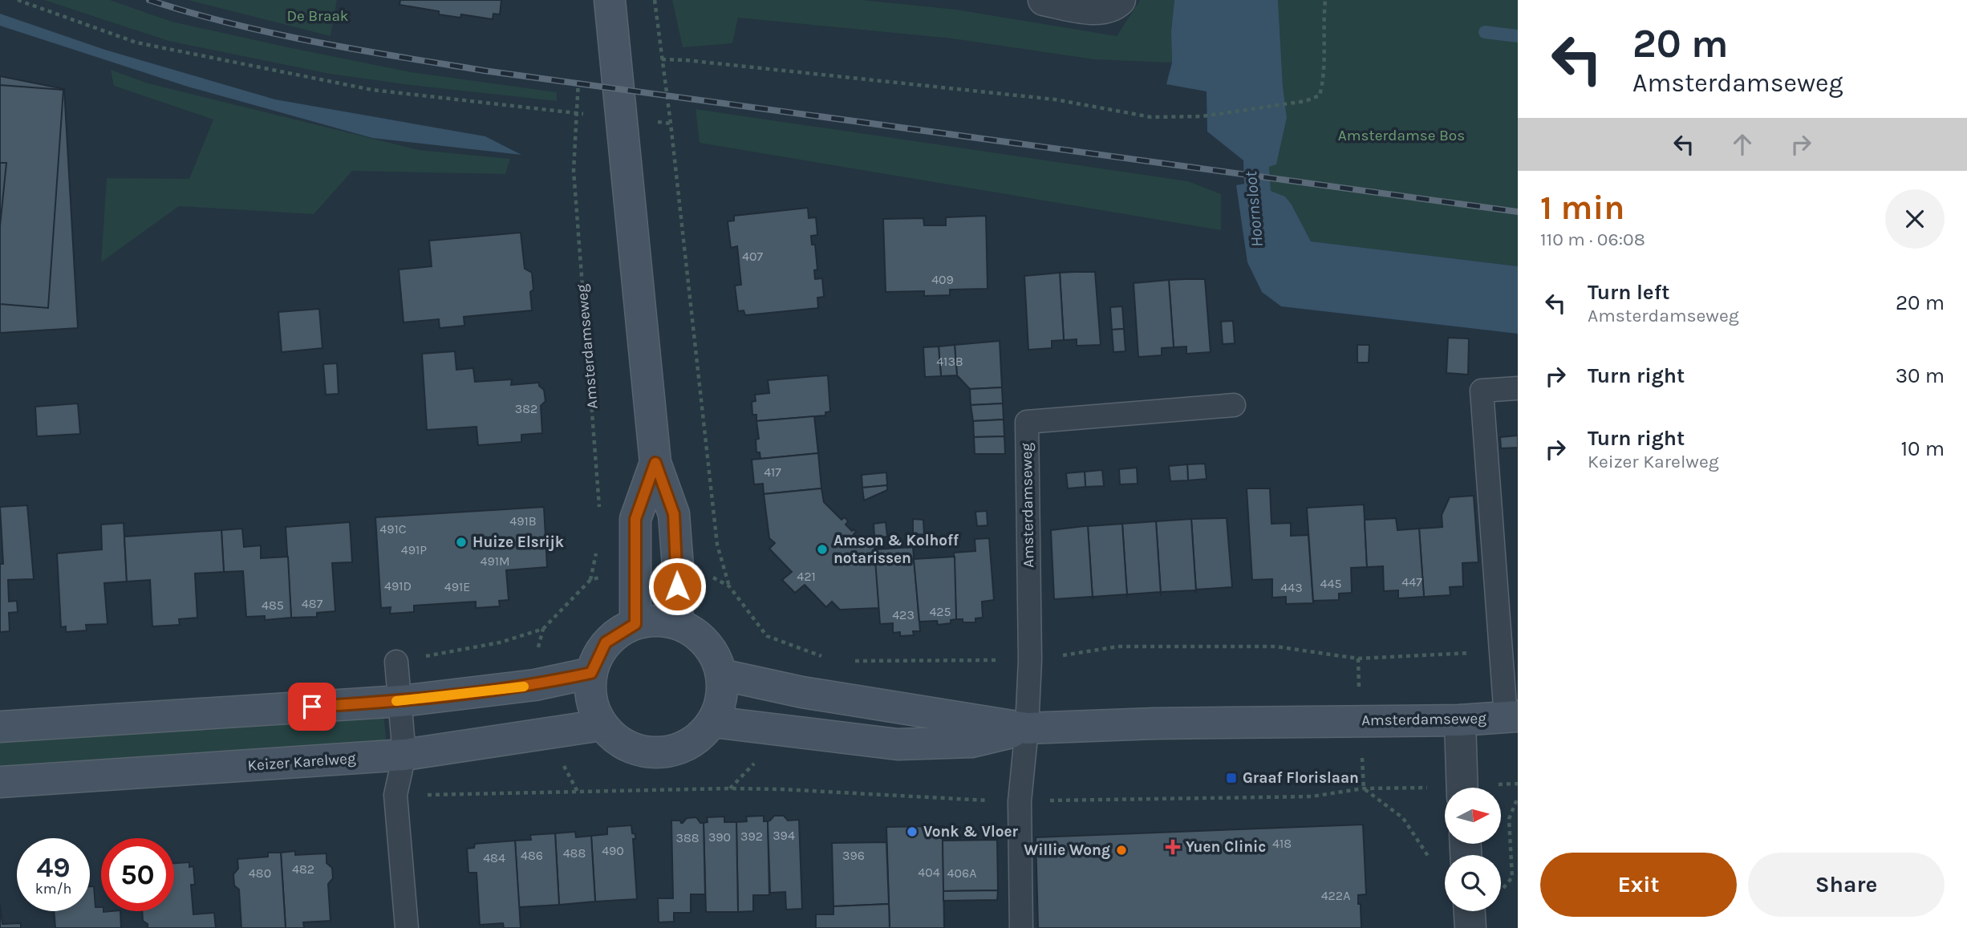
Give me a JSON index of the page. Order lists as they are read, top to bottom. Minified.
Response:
{"streets":{"main road":["Amsterdamseweg","Keizer Karelweg"]},"crossings":[["Amsterdamseweg","Keizer Karelweg"]],"water":["Hoornsloot"],"parks":["De Braak","Amsterdamse Bos"],"places":{"other":["Huize Elsrijk","Amson & Kolhoff notarissen","Vonk & Vloer","Willie Wong"],"transit":["Graaf Florislaan"],"health":["Yuen Clinic"]},"house_numbers":["407","409","413B","382","417","491B","491C","491P","491M","421","447","445","491D","491E","443","487","485","425","423","394","392","390","388","418","490","488","486","396","484","482","404","480","406A","422A"],"north":"right","page":{"turn":["20 m","Amsterdamseweg"],"heading":["1 min","110 m · 06:08"],"list":[{"name":"Turn left","note":"Amsterdamseweg","value":"20 m"},{"name":"Turn right","value":"30 m"},{"name":"Turn right","note":"Keizer Karelweg","value":"10 m"}],"speed":"49 km/h","limit":"50","buttons":["Exit","Share"]}}
